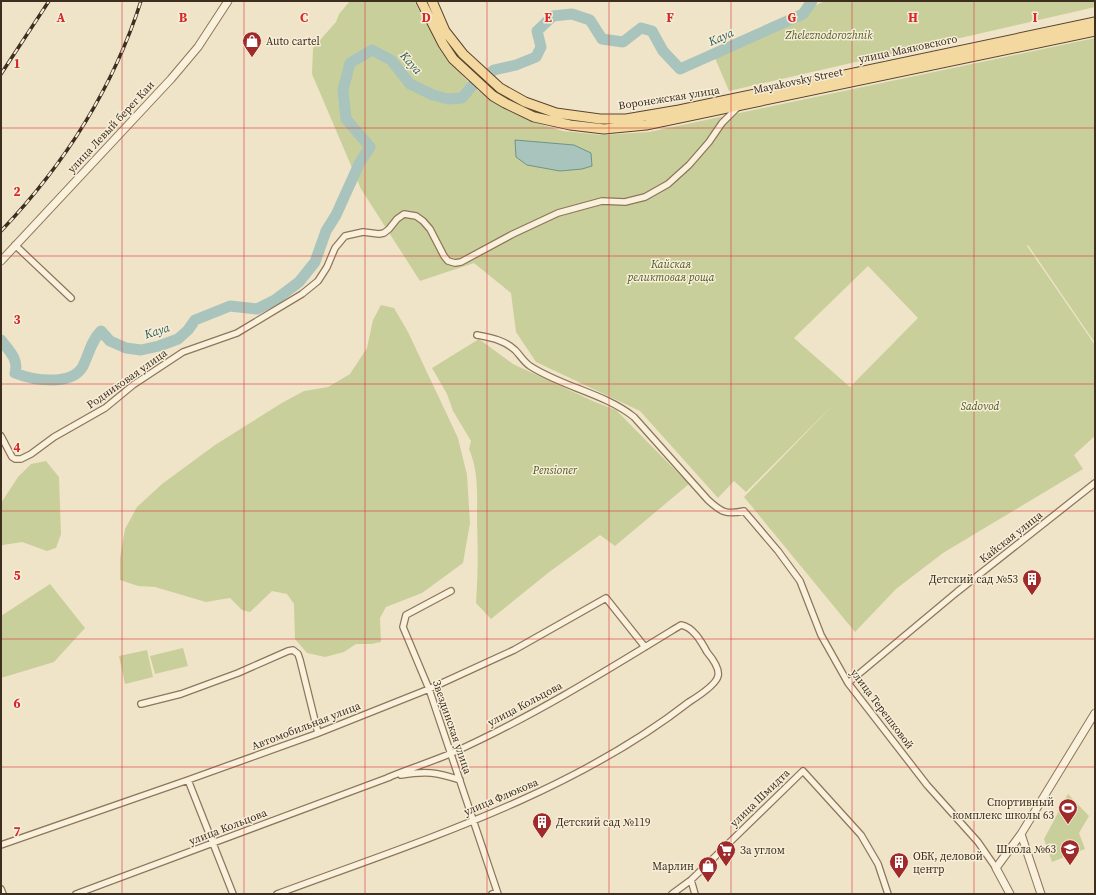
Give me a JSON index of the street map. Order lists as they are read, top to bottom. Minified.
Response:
{"streets":{"main road":["улица Маяковского","Mayakovsky Street","Воронежская улица"],"street":["улица Левый берег Каи","Родниковая улица","Кайская улица","улица Кольцова","улица Терешковой","Автомобильная улица","Звездинская улица","улица Флюкова","улица Шмидта"]},"crossings":[["улица Маяковского","Воронежская улица"],["Mayakovsky Street","Воронежская улица"],["Mayakovsky Street","Родниковая улица"],["Воронежская улица","Родниковая улица"],["Кайская улица","улица Терешковой"],["улица Кольцова","Автомобильная улица"],["улица Кольцова","Звездинская улица"],["улица Кольцова","улица Флюкова"],["Автомобильная улица","Звездинская улица"],["Звездинская улица","улица Флюкова"]],"water":["Kaya"],"parks":["Zheleznodorozhnik","Кайская реликтовая роща","Sadovod","Pensioner"],"places":{"shop":["Auto cartel","Марлин"],"building":["Детский сад №53","Детский сад №119","ОБК, деловой центр"],"sports":["Спортивный комплекс школы 63"],"school or university":["Школа №63"],"supermarket":["За углом"]},"grid":{"columns":["A","B","C","D","E","F","G","H","I"],"rows":["1","2","3","4","5","6","7"]}}
